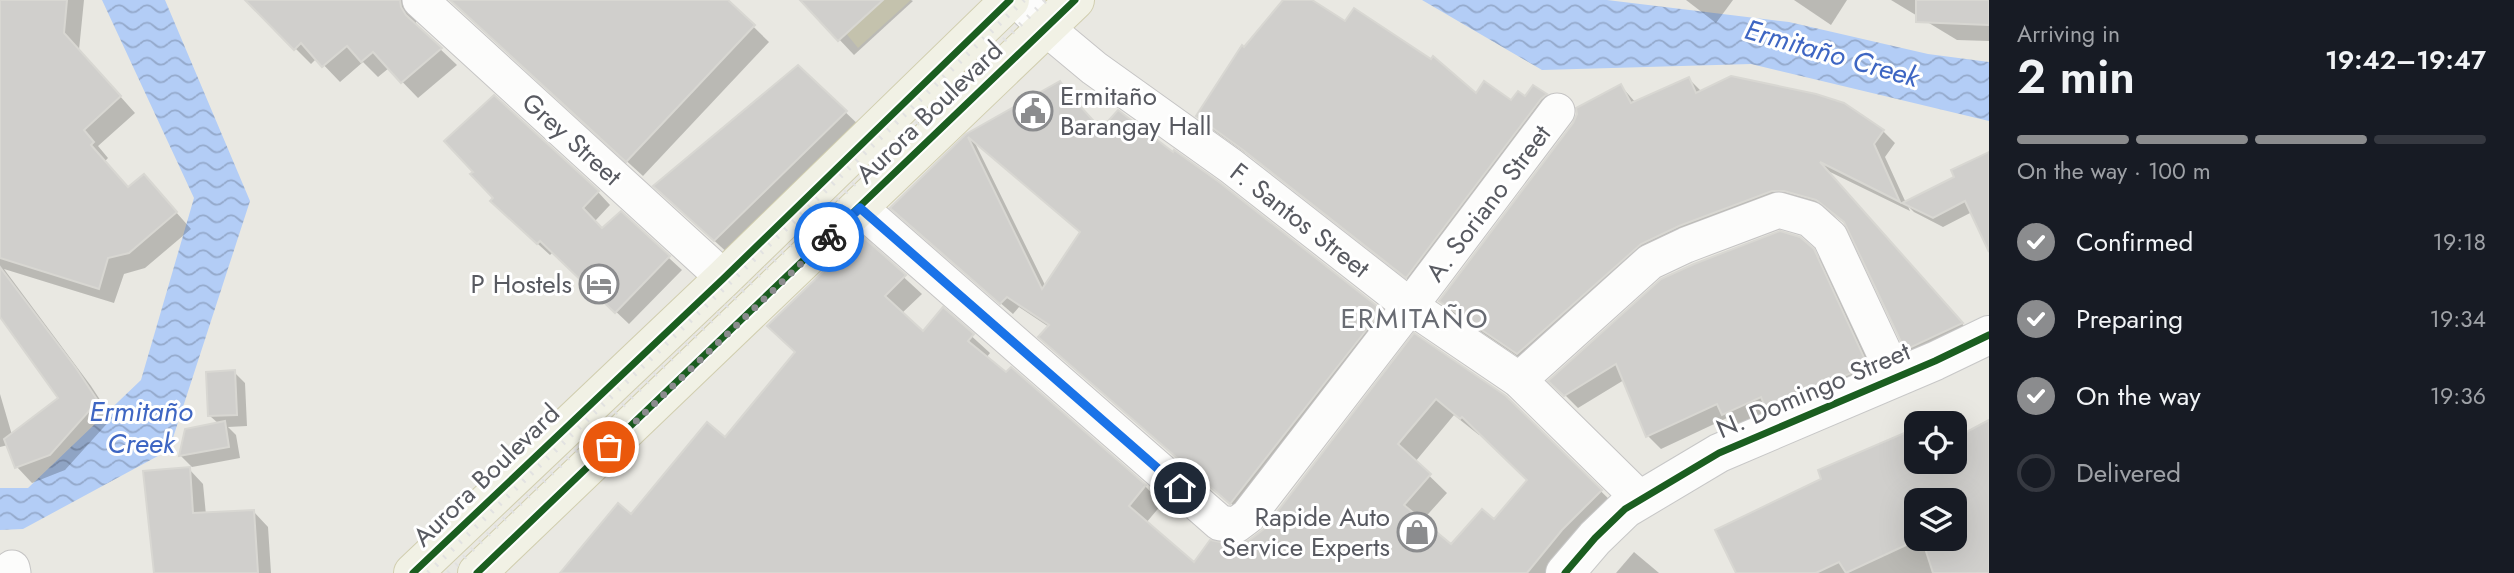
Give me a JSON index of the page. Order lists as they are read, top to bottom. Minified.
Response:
{"streets":{"main road":["Aurora Boulevard","N. Domingo Street"],"street":["Grey Street","A. Soriano Street","F. Santos Street"]},"crossings":[["Aurora Boulevard","Grey Street"],["Aurora Boulevard","A. Soriano Street"],["Aurora Boulevard","F. Santos Street"],["A. Soriano Street","F. Santos Street"],["F. Santos Street","N. Domingo Street"]],"districts":["ERMITAÑO"],"water":["Ermitaño Creek"],"places":{"public building":["Ermitaño Barangay Hall"],"hotel":["P Hostels"],"shop":["Rapide Auto Service Experts"]},"page":{"heading":["2 min","Arriving in","19:42–19:47"],"bar":"On the way · 100 m","list":[["Confirmed","19:18"],["Preparing","19:34"],["On the way","19:36"],"Delivered"]}}
